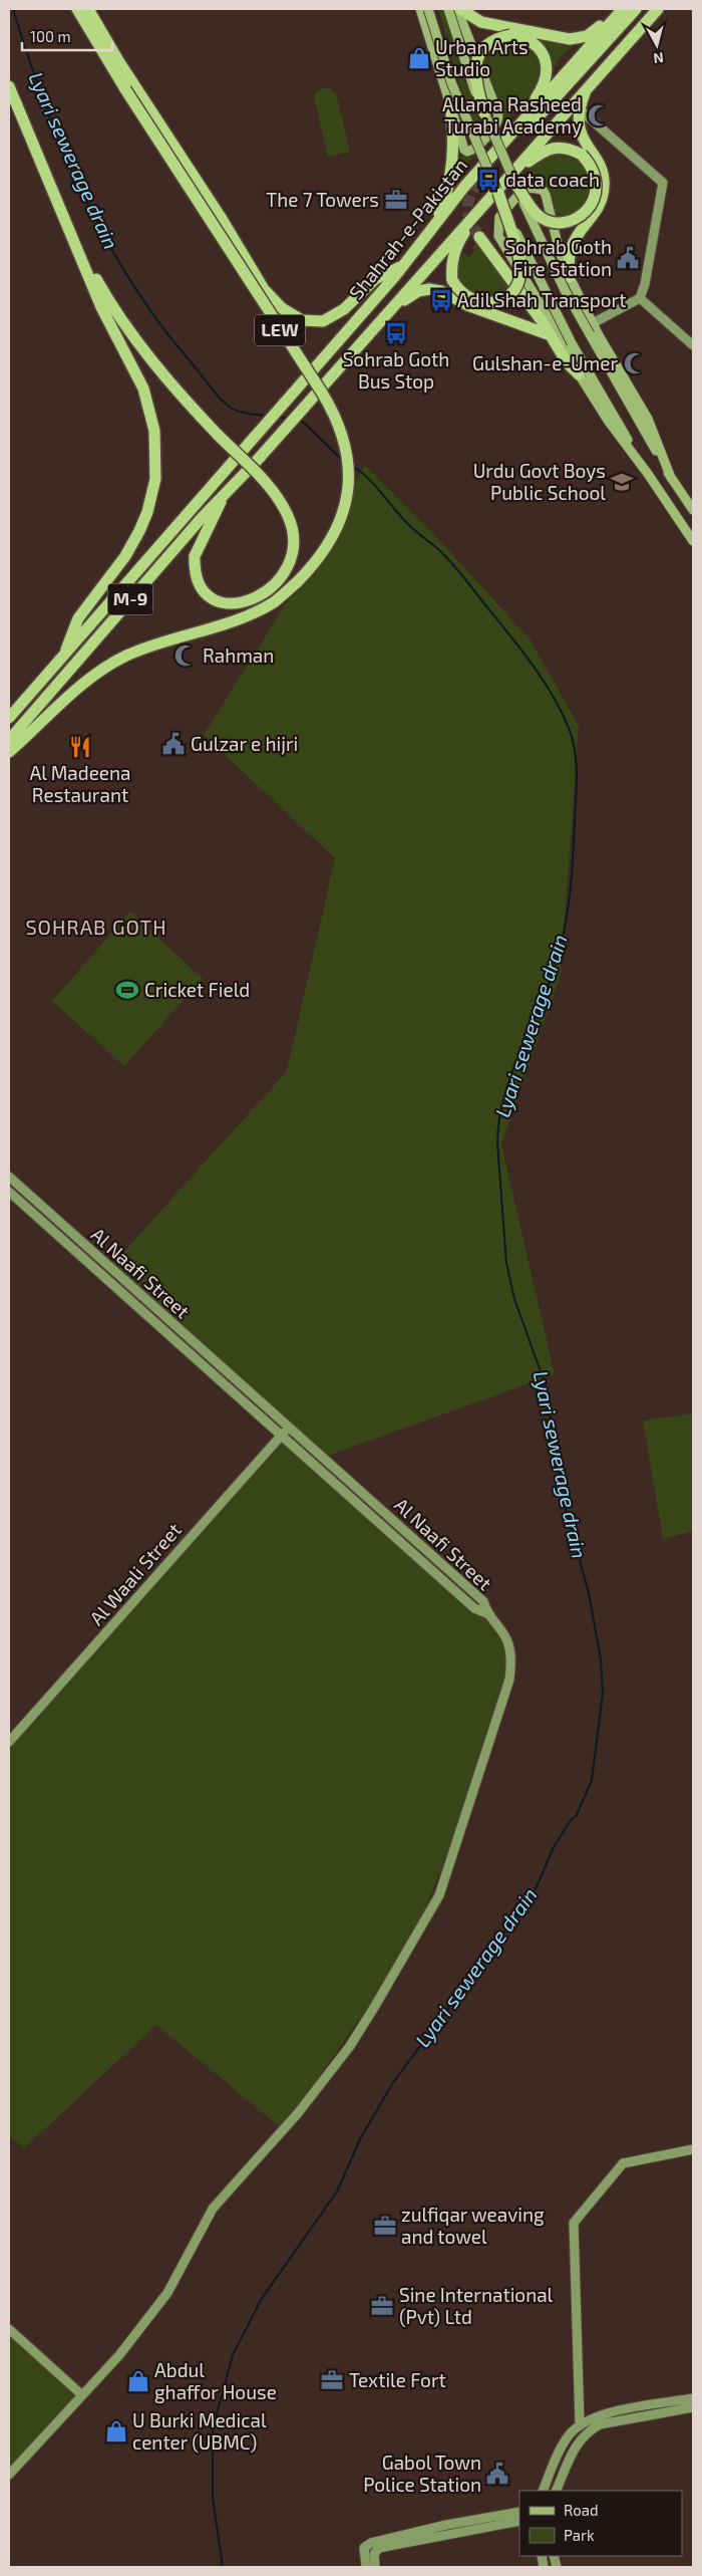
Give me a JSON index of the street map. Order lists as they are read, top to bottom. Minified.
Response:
{"streets":{"highway":["Shahrah-e-Pakistan","LEW","M-9"],"street":["Al Naafi Street","Al Waali Street"]},"crossings":[["Shahrah-e-Pakistan","LEW"],["Shahrah-e-Pakistan","M-9"],["Al Naafi Street","Al Waali Street"]],"districts":["SOHRAB GOTH"],"water":["Lyari sewerage drain"],"places":{"shop":["Urban Arts Studio","Abdul ghaffor House","U Burki Medical center (UBMC)"],"mosque":["Allama Rasheed Turabi Academy","Gulshan-e-Umer","Rahman"],"bus stop":["data coach","Adil Shah Transport","Sohrab Goth Bus Stop"],"office":["The 7 Towers","zulfiqar weaving and towel","Sine International (Pvt) Ltd","Textile Fort"],"public building":["Sohrab Goth Fire Station","Gulzar e hijri","Gabol Town Police Station"],"school or university":["Urdu Govt Boys Public School"],"restaurant":["Al Madeena Restaurant"],"sports":["Cricket Field"]},"legend":["Road","Park"],"scale_bar":"100 m","north":"bottom"}
